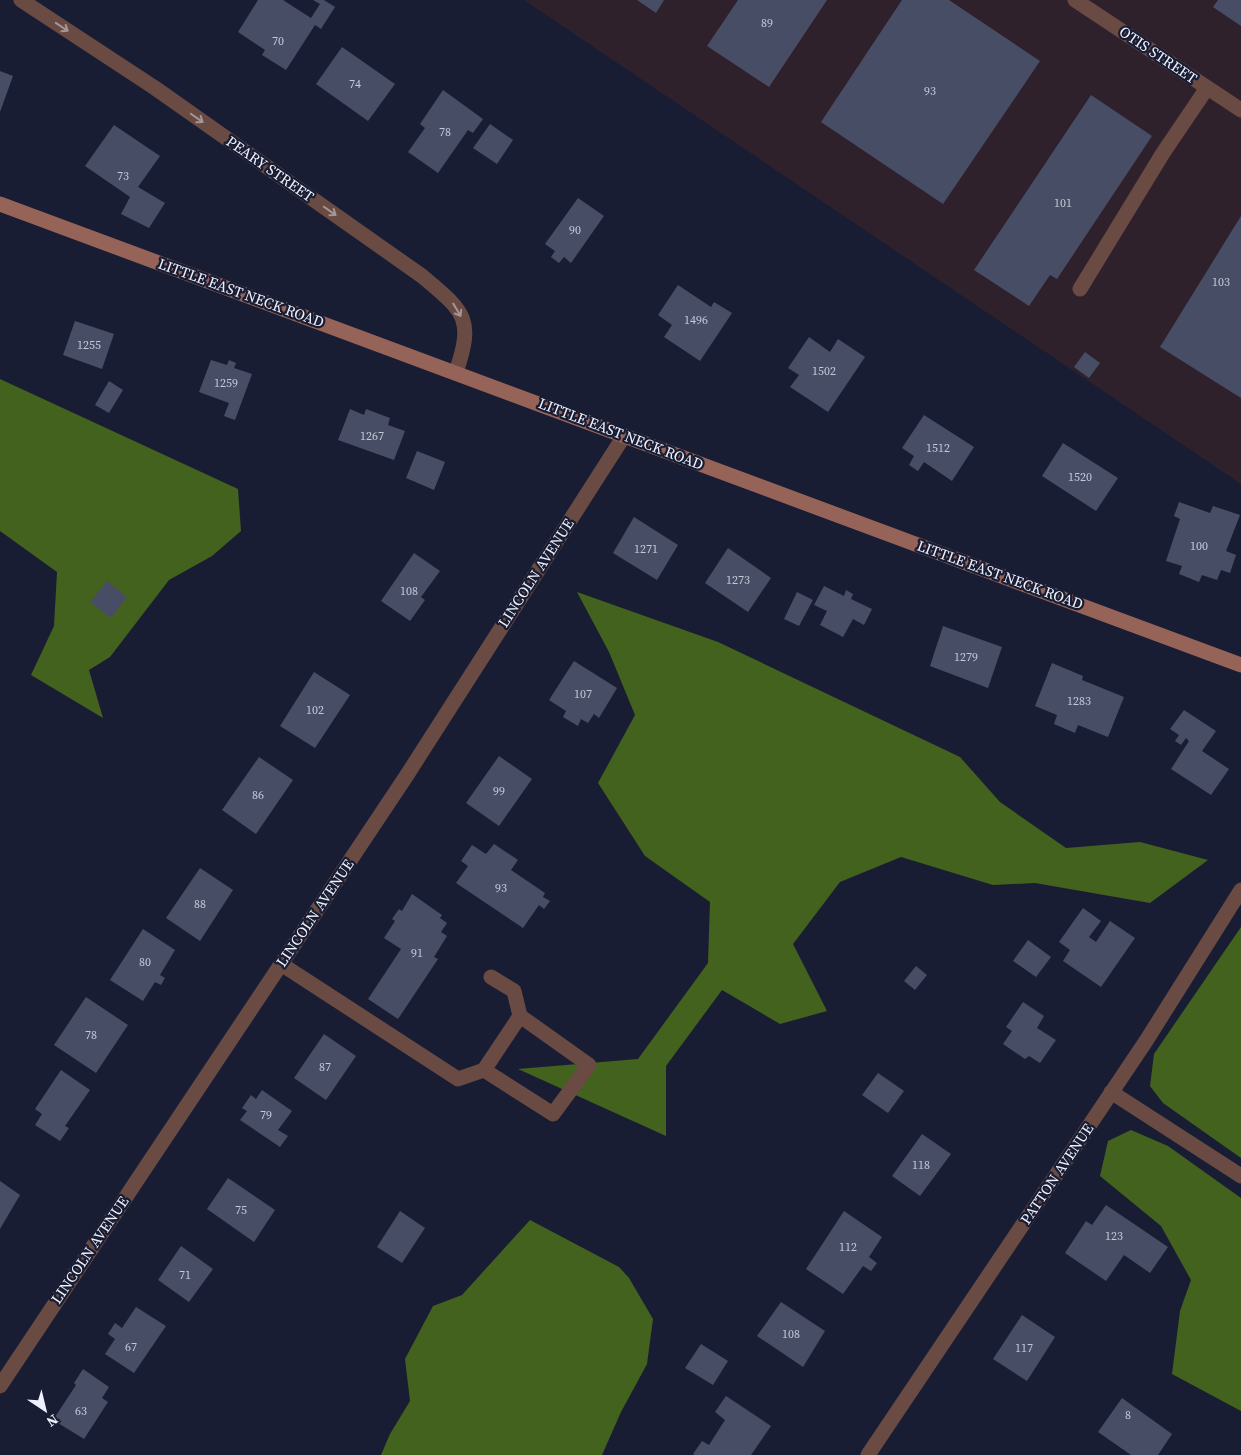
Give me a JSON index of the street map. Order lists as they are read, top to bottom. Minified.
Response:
{"streets":{"main road":["LITTLE EAST NECK ROAD"],"street":["OTIS STREET","PEARY STREET","LINCOLN AVENUE","PATTON AVENUE"]},"crossings":[["PEARY STREET","LITTLE EAST NECK ROAD"],["LITTLE EAST NECK ROAD","LINCOLN AVENUE"]],"one_way":["PEARY STREET"],"house_numbers":["89","70","74","93","78","73","101","90","103","1496","1255","1502","1259","1267","1512","1520","100","1271","1273","108","1279","107","1283","102","99","86","93","88","91","80","78","87","79","118","75","123","112","71","108","67","117","63","8"],"north":"bottom right"}
